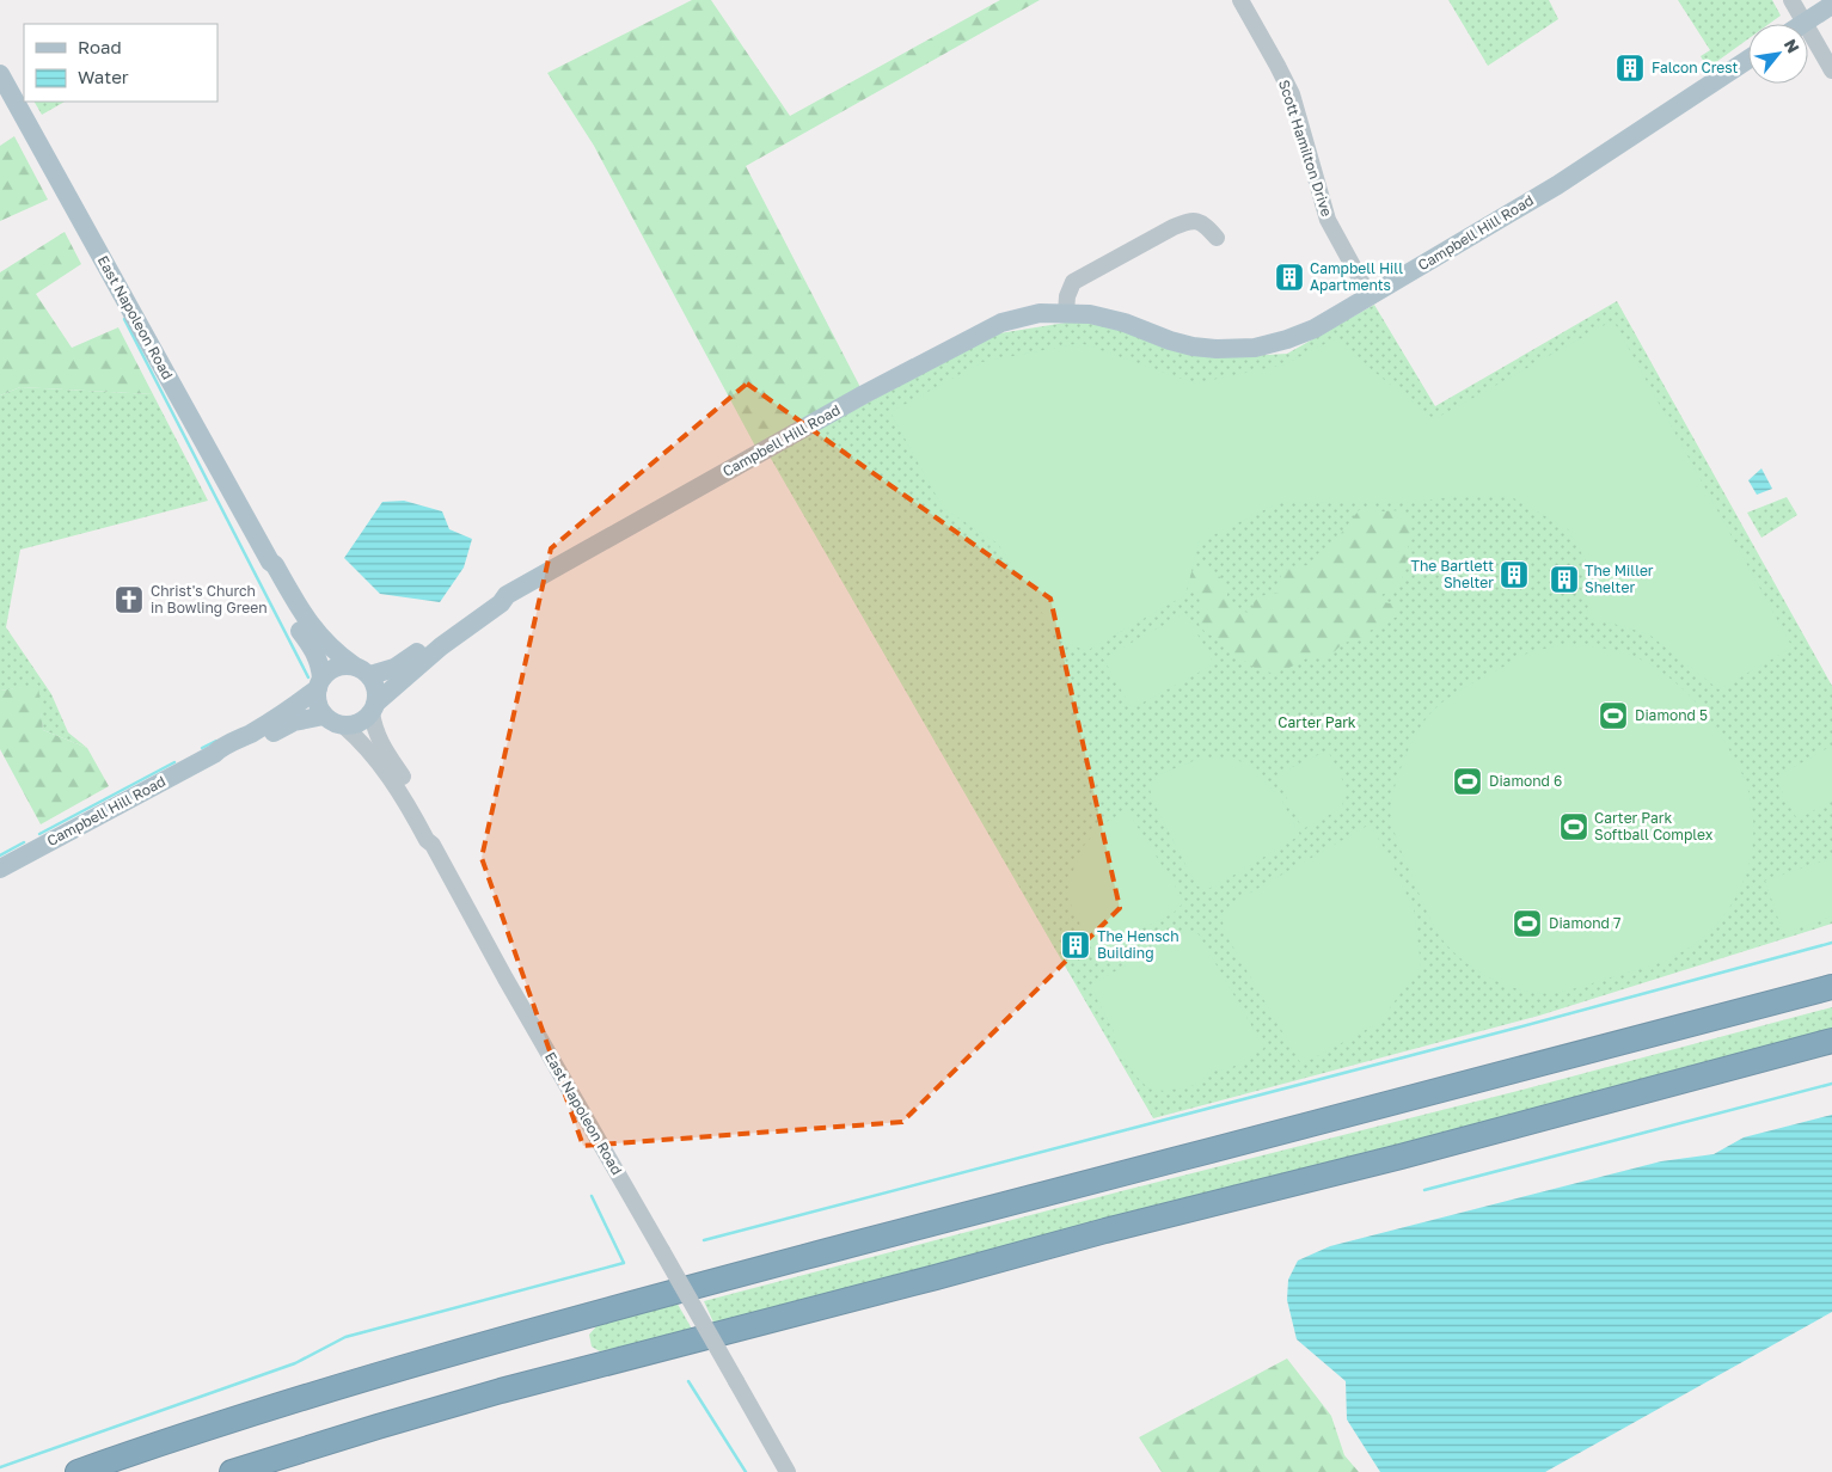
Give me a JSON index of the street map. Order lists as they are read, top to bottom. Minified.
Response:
{"streets":{"main road":["Campbell Hill Road","East Napoleon Road"],"street":["Scott Hamilton Drive"]},"crossings":[["Scott Hamilton Drive","Campbell Hill Road"],["Campbell Hill Road","East Napoleon Road"]],"parks":["Carter Park"],"places":{"building":["Falcon Crest","Campbell Hill Apartments","The Bartlett Shelter","The Miller Shelter","The Hensch Building"],"church":["Christ's Church in Bowling Green"],"sports":["Diamond 5","Diamond 6","Carter Park Softball Complex","Diamond 7"]},"legend":["Road","Water"],"north":"top right"}
